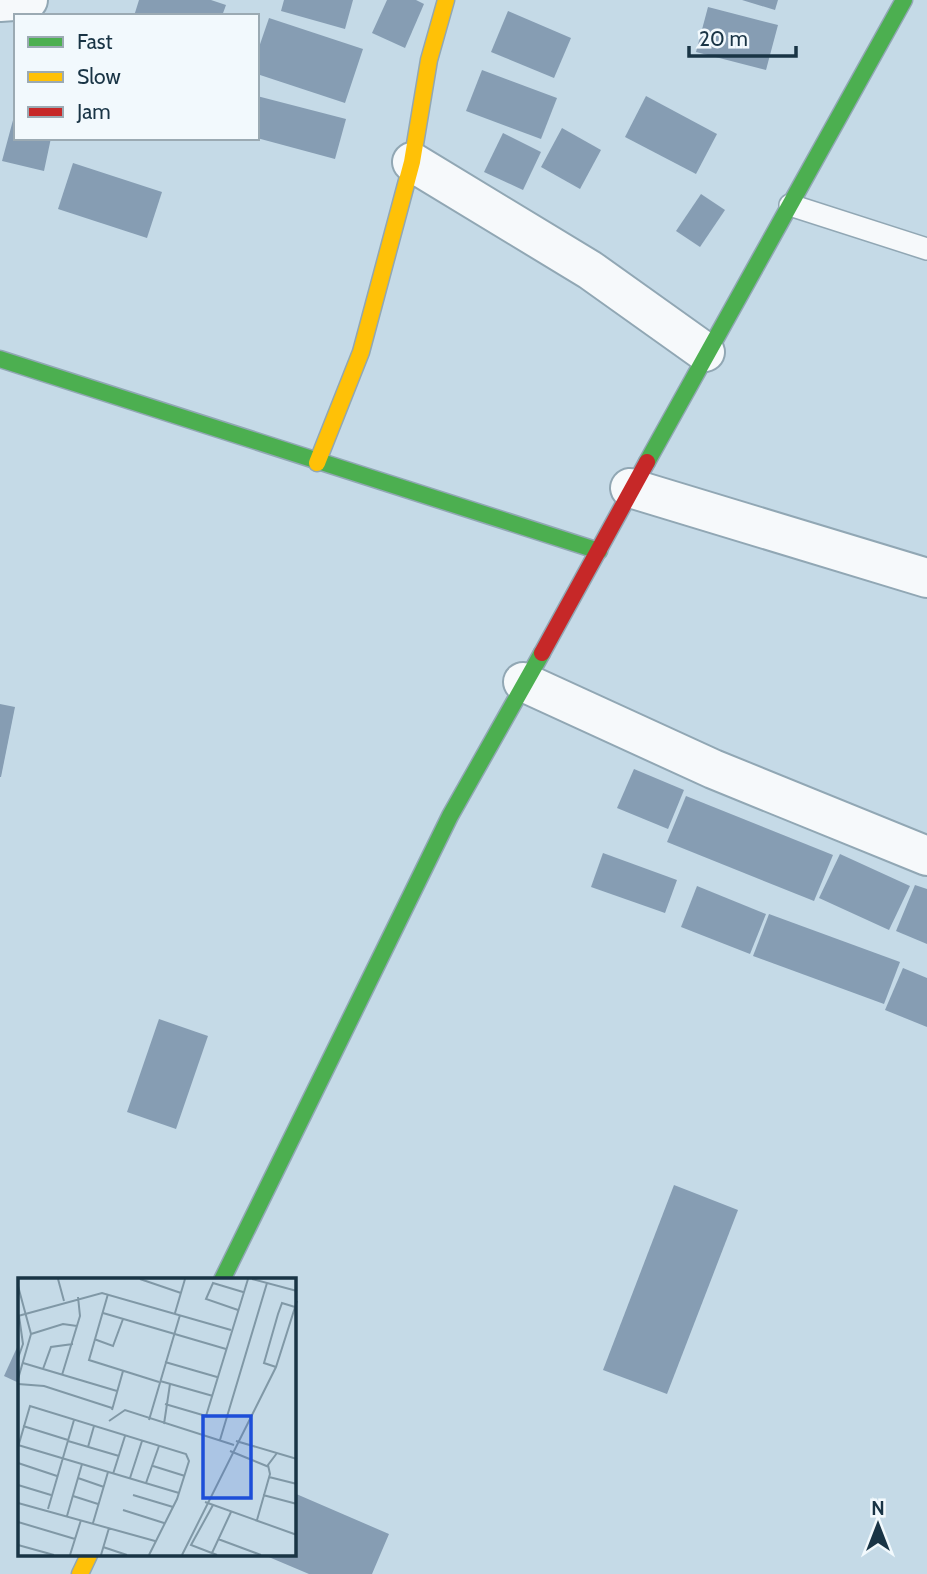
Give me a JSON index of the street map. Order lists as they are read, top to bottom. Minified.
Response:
{"legend":["Fast","Slow","Jam"],"scale_bar":"20 m","north":"top"}
